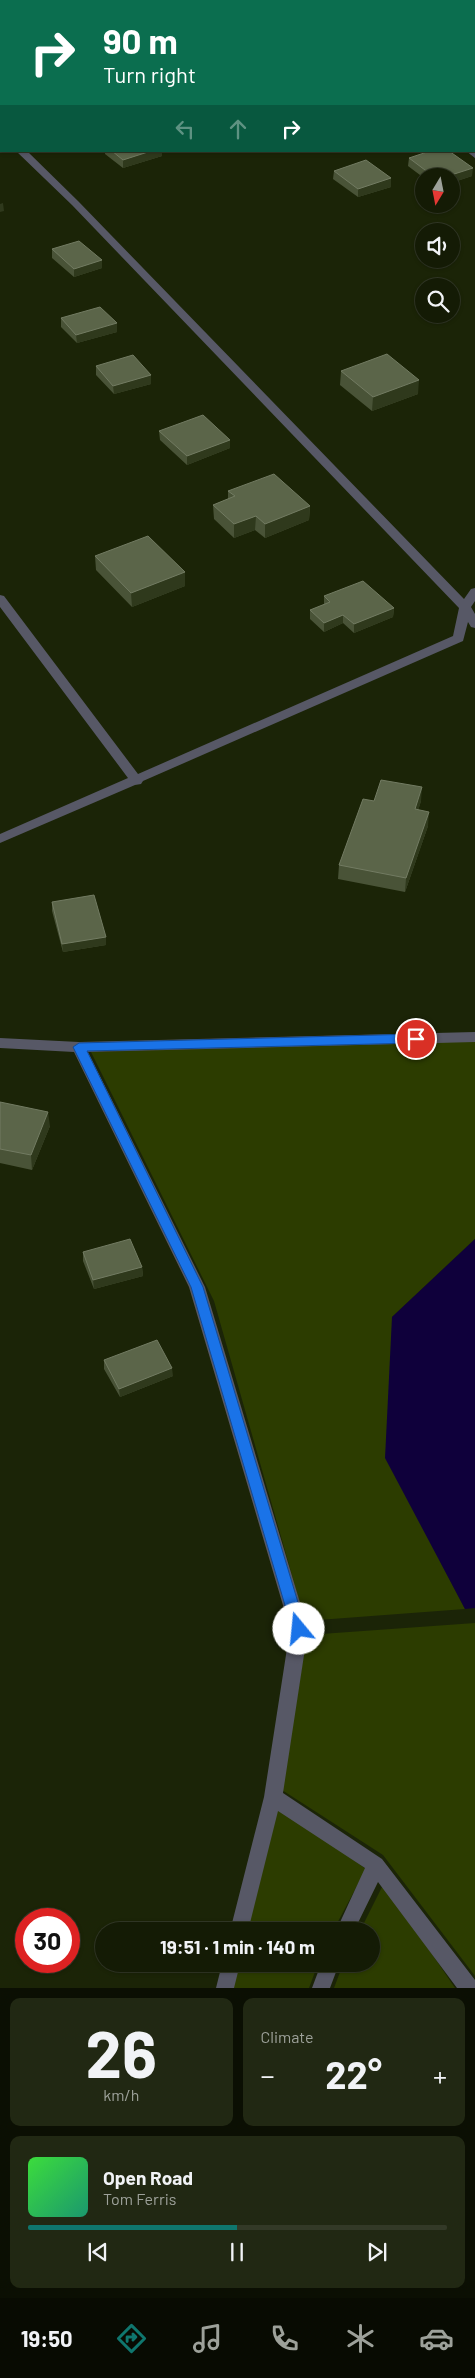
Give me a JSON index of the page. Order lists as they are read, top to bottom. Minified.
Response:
{"north":"bottom","page":{"turn":["90 m","Turn right"],"limit":"30","trip":"19:51 · 1 min · 140 m","tile":[["26","km/h"],"Climate"],"heat":["−","22°","+"],"song":["Open Road","Tom Ferris"],"tabs":"19:50"}}
